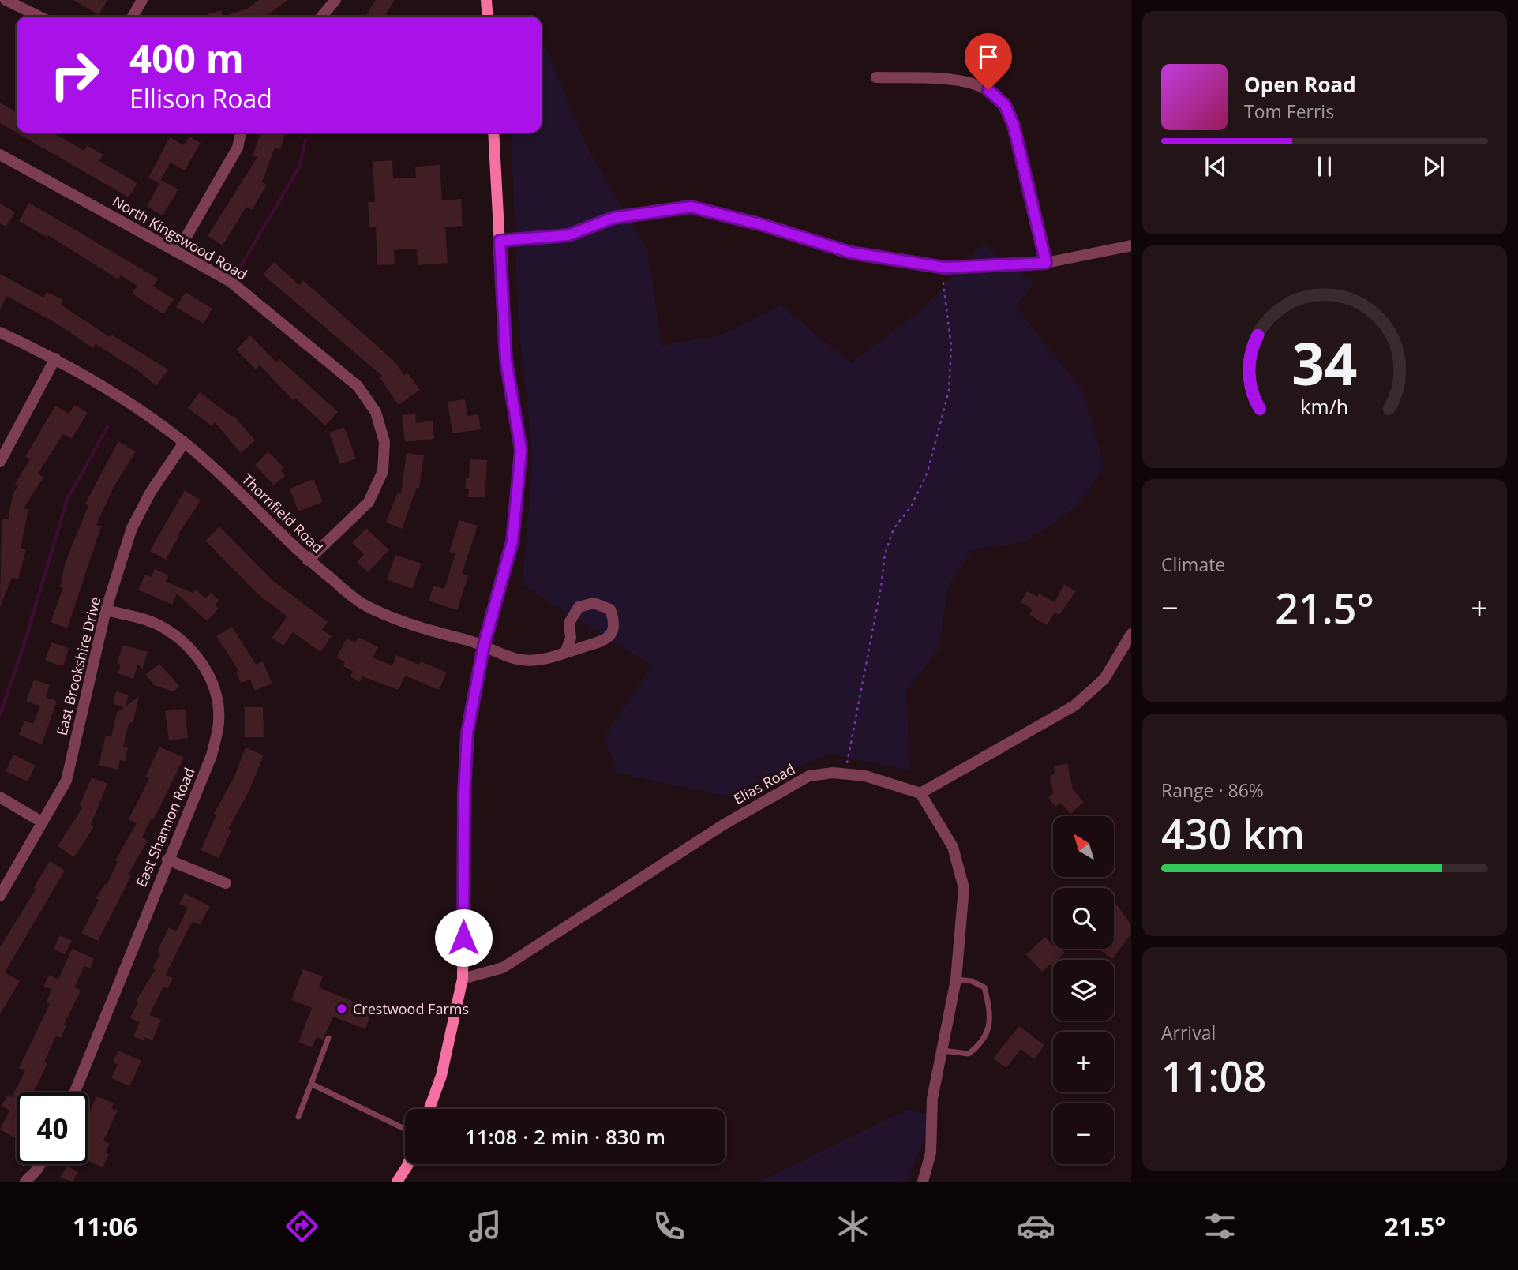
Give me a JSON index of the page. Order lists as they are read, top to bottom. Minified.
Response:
{"streets":{"street":["North Kingswood Road","Thornfield Road","East Brookshire Drive","Elias Road","East Shannon Road"]},"crossings":[["North Kingswood Road","Thornfield Road"],["Thornfield Road","East Brookshire Drive"],["East Brookshire Drive","East Shannon Road"]],"places":["Crestwood Farms"],"north":"top left","page":{"turn":["400 m","Ellison Road"],"song":["Open Road","Tom Ferris"],"tile":["Climate",["Range · 86%","430 km"],["Arrival","11:08"]],"heat":["−","21.5°","+"],"map_buttons":["+","−"],"limit":"40","trip":"11:08 · 2 min · 830 m","tabs":["11:06","21.5°"],"gauge":["34","km/h"]}}
